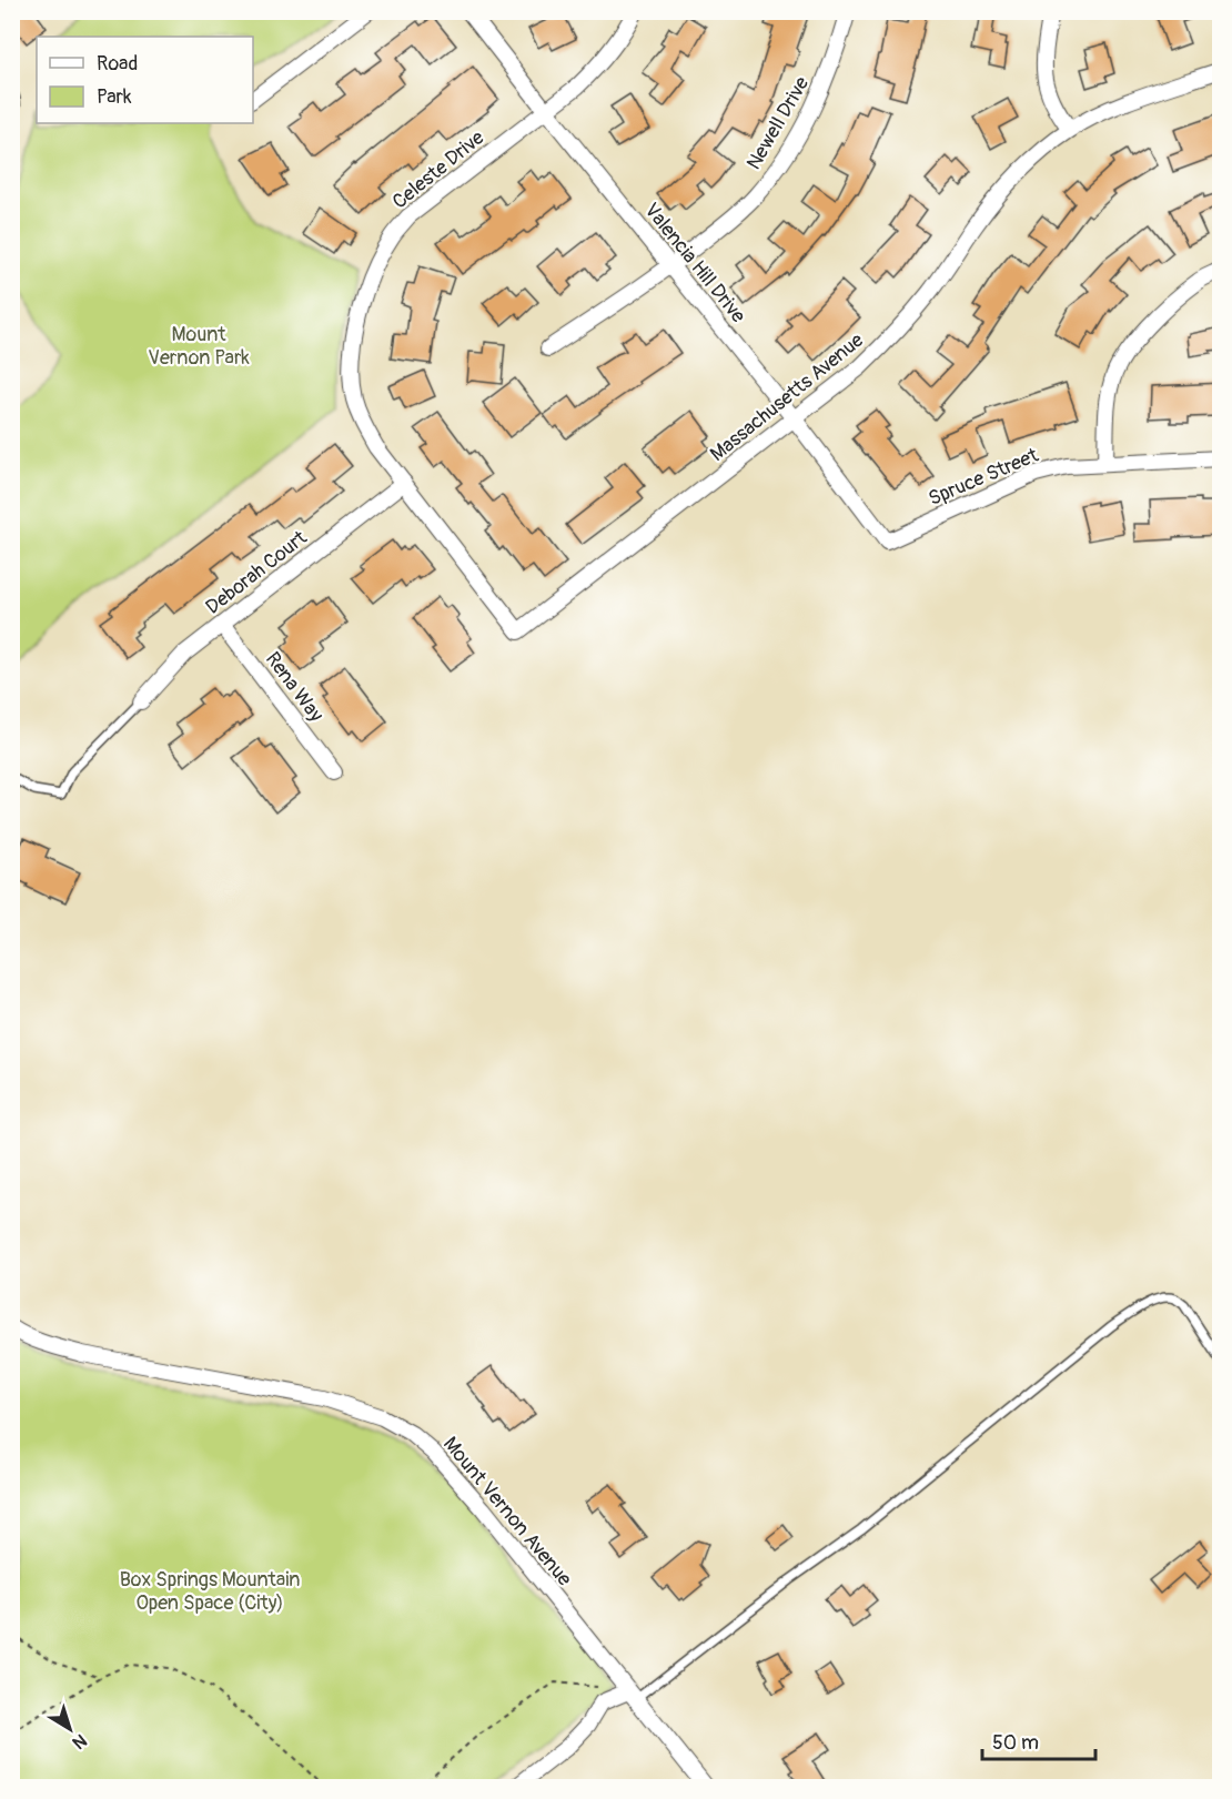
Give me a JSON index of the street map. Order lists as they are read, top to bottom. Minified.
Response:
{"streets":{"street":["Newell Drive","Celeste Drive","Valencia Hill Drive","Massachusetts Avenue","Spruce Street","Deborah Court","Rena Way","Mount Vernon Avenue"]},"crossings":[["Newell Drive","Valencia Hill Drive"],["Celeste Drive","Valencia Hill Drive"],["Celeste Drive","Massachusetts Avenue"],["Celeste Drive","Deborah Court"],["Valencia Hill Drive","Massachusetts Avenue"],["Valencia Hill Drive","Spruce Street"],["Deborah Court","Rena Way"]],"parks":["Mount Vernon Park","Box Springs Mountain Open Space (City)"],"legend":["Road","Park"],"scale_bar":"50 m","north":"bottom right"}
